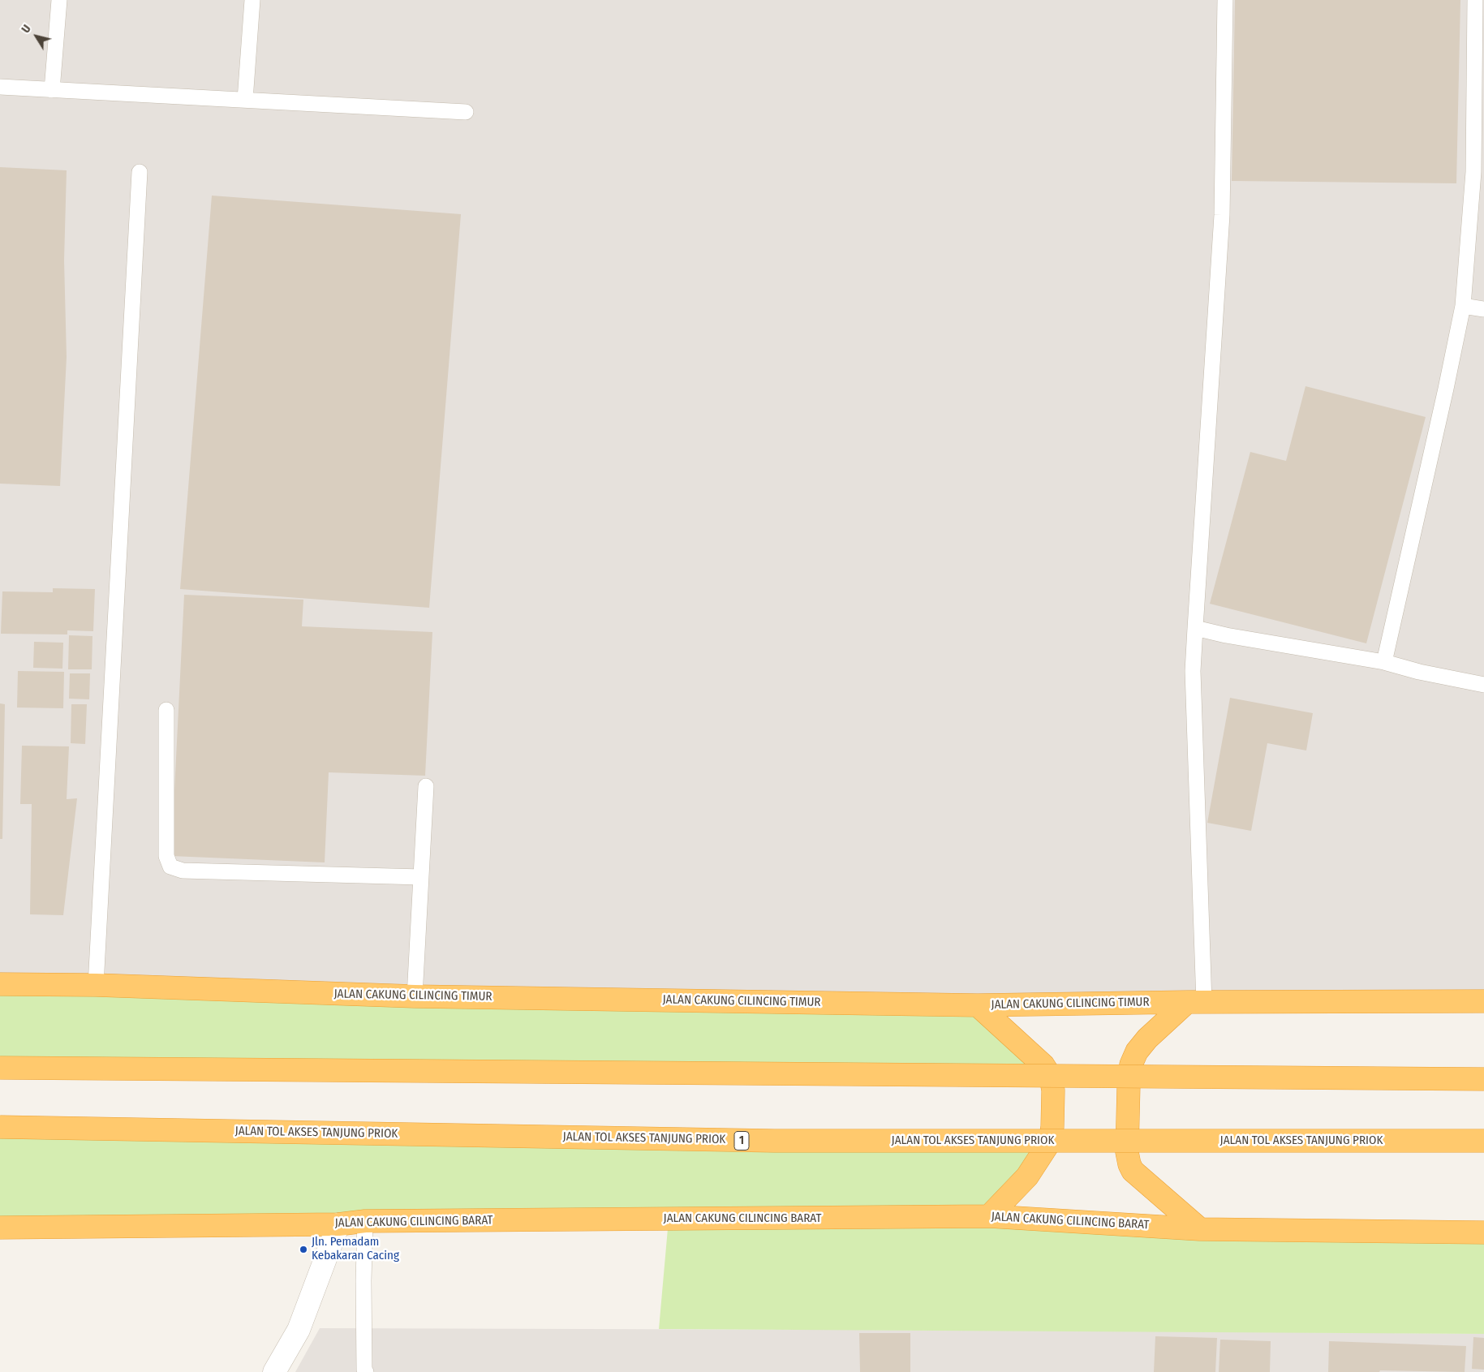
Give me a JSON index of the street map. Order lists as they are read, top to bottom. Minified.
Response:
{"streets":{"highway":["JALAN CAKUNG CILINCING TIMUR","JALAN TOL AKSES TANJUNG PRIOK","1","JALAN CAKUNG CILINCING BARAT"]},"places":["Jln. Pemadam Kebakaran Cacing"],"north":"top left"}
